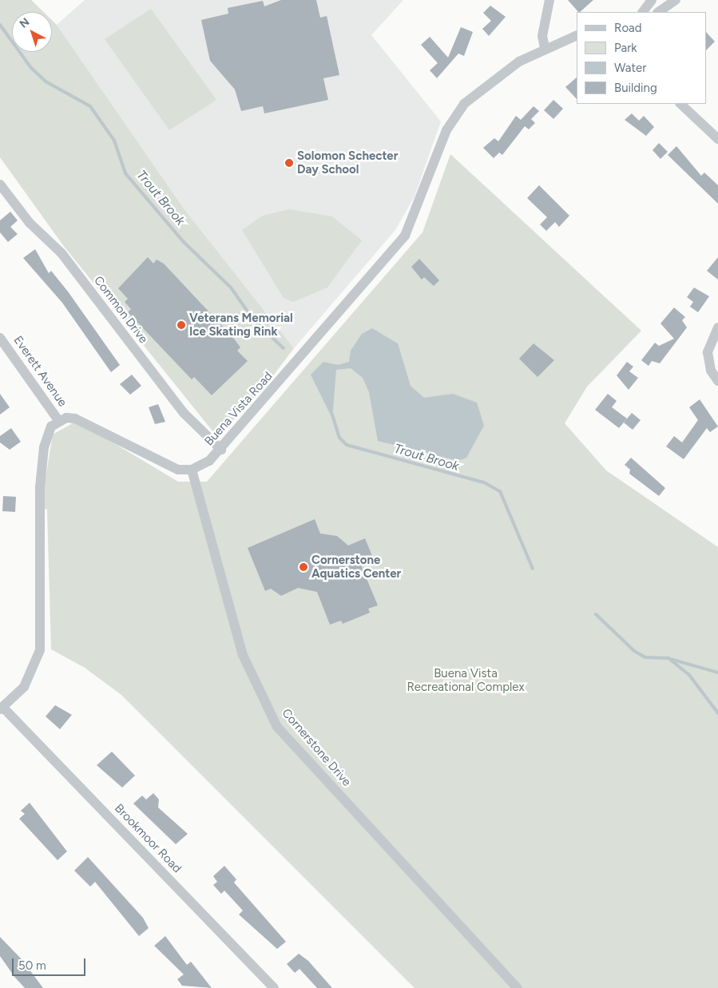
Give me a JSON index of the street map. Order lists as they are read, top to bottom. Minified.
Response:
{"streets":{"street":["Common Drive","Everett Avenue","Buena Vista Road","Cornerstone Drive","Brookmoor Road"]},"crossings":[["Common Drive","Buena Vista Road"],["Buena Vista Road","Cornerstone Drive"]],"water":["Trout Brook"],"parks":["Buena Vista Recreational Complex"],"places":["Solomon Schecter Day School","Veterans Memorial Ice Skating Rink","Cornerstone Aquatics Center"],"legend":["Road","Park","Water","Building"],"scale_bar":"50 m","north":"top left"}
